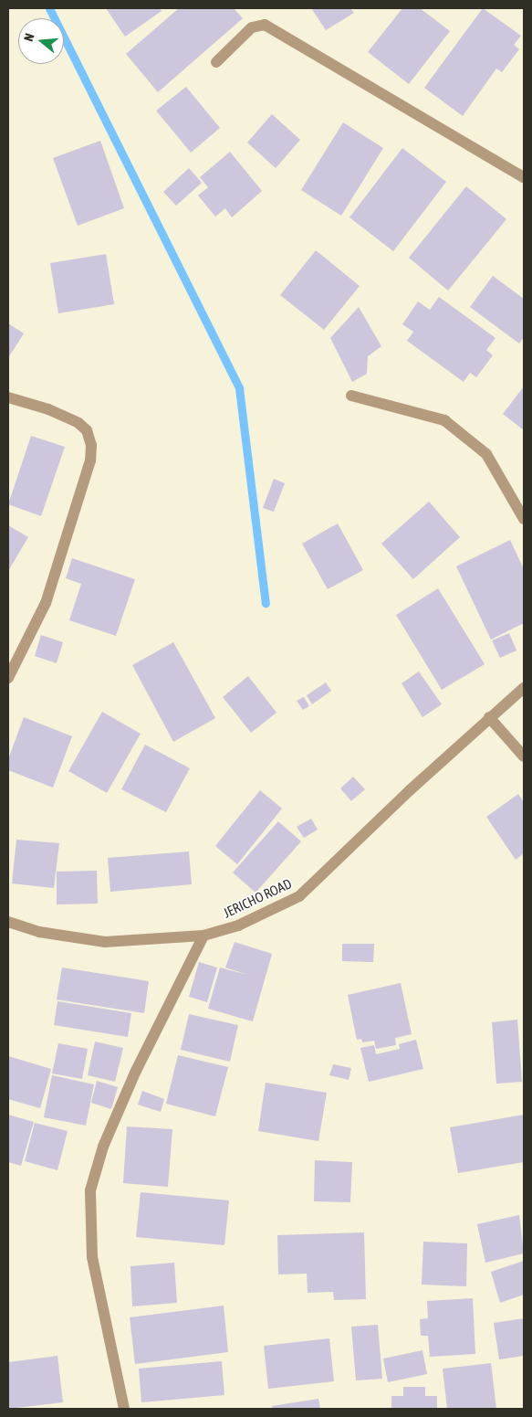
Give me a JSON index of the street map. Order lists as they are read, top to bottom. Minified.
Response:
{"streets":{"street":["JERICHO ROAD"]},"north":"left"}
